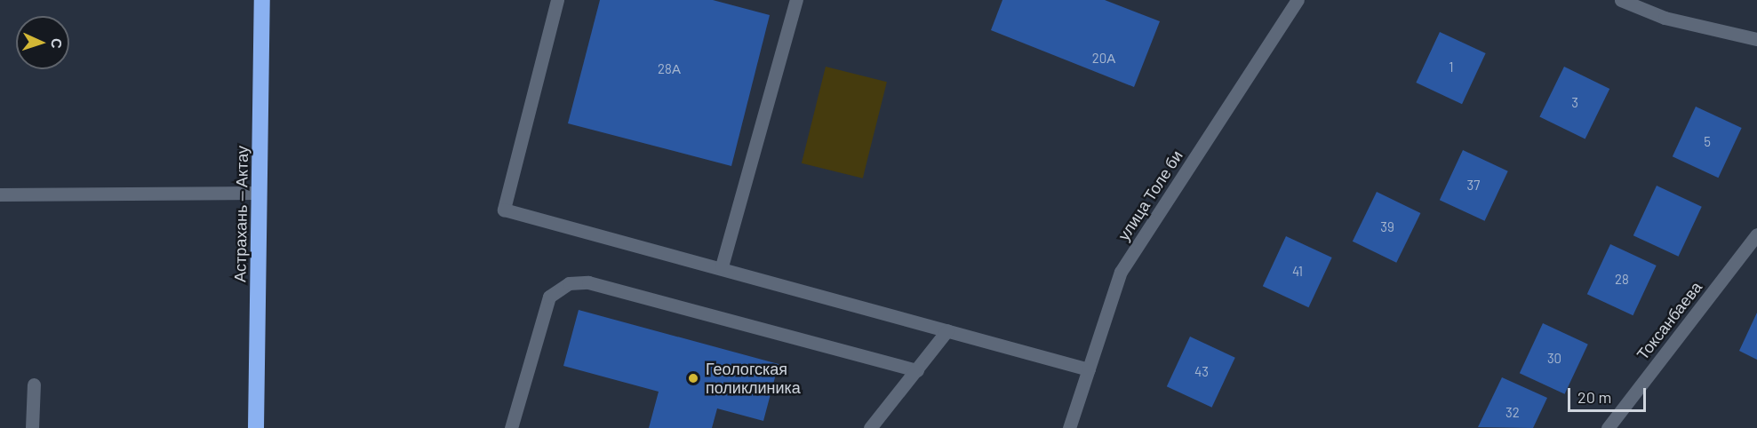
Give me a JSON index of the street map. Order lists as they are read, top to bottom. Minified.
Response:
{"streets":{"highway":["Астрахань — Актау"],"street":["улица Толе би","Токсанбаева"]},"places":["Геологская поликлиника"],"house_numbers":["20А","1","28А","3","5","37","39","41","28","30","43","32"],"scale_bar":"20 m","north":"right"}
